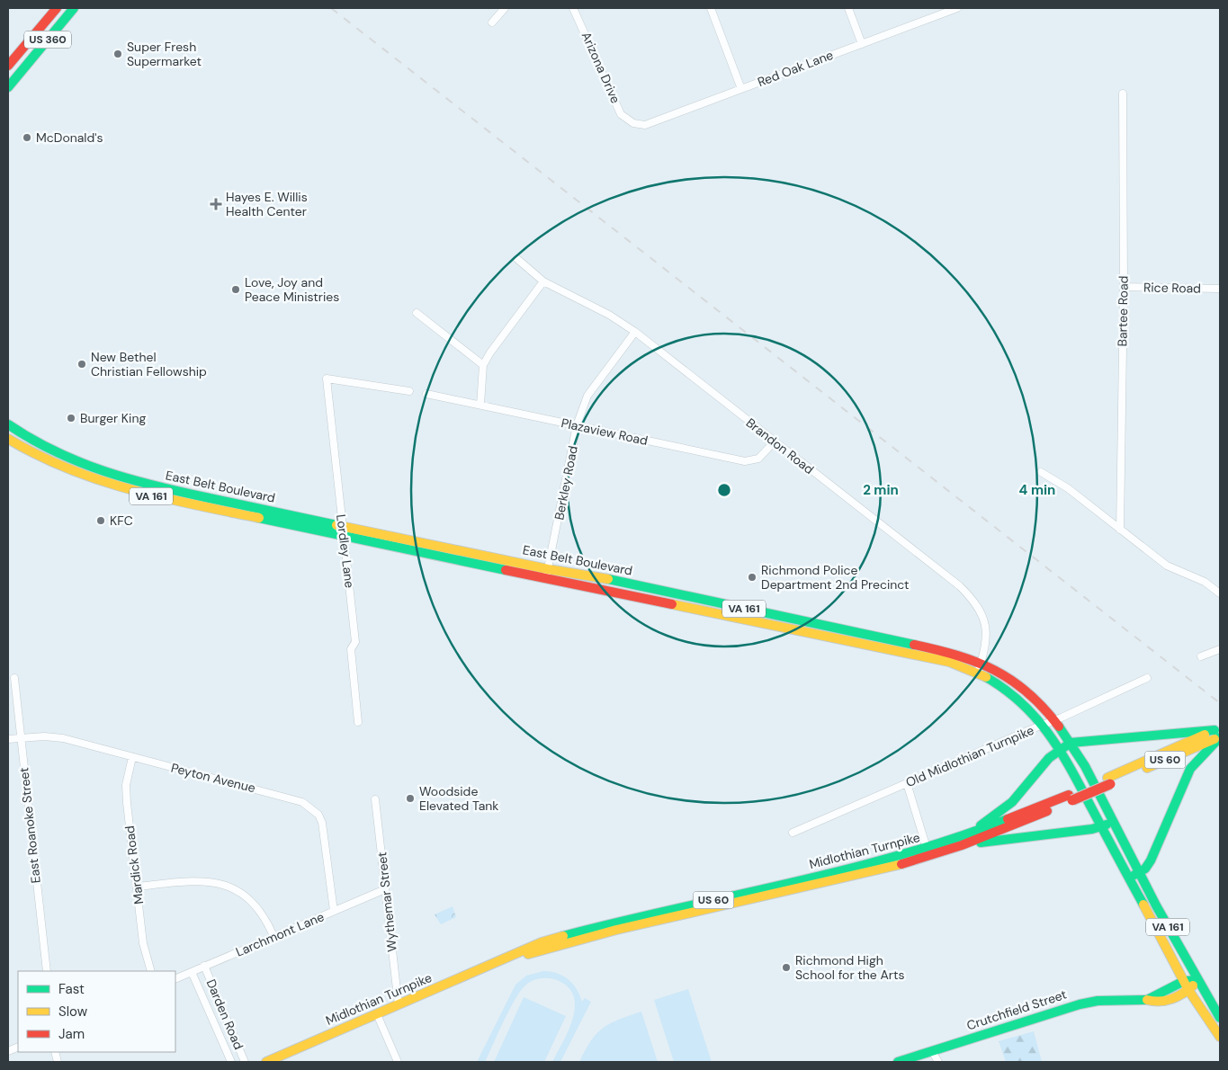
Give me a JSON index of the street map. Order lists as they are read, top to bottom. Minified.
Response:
{"streets":{"main road":["US 360","East Belt Boulevard","VA 161","US 60","Midlothian Turnpike","Crutchfield Street"],"street":["Arizona Drive","Red Oak Lane","Rice Road","Bartee Road","Plazaview Road","Brandon Road","Berkley Road","Lordley Lane","Old Midlothian Turnpike","Peyton Avenue","East Roanoke Street","Mardick Road","Wythemar Street","Larchmont Lane","Darden Road"]},"crossings":[["Arizona Drive","Red Oak Lane"],["Rice Road","Bartee Road"],["Plazaview Road","Brandon Road"],["Plazaview Road","Berkley Road"],["Brandon Road","Berkley Road"],["Brandon Road","East Belt Boulevard"],["Berkley Road","East Belt Boulevard"],["East Belt Boulevard","VA 161"],["East Belt Boulevard","Lordley Lane"],["East Belt Boulevard","Old Midlothian Turnpike"],["VA 161","Crutchfield Street"],["Peyton Avenue","East Roanoke Street"],["Peyton Avenue","Mardick Road"],["Peyton Avenue","Larchmont Lane"],["Midlothian Turnpike","Wythemar Street"],["Wythemar Street","Larchmont Lane"],["Larchmont Lane","Darden Road"]],"places":{"other":["Super Fresh Supermarket","McDonald's","Love, Joy and Peace Ministries","New Bethel Christian Fellowship","Burger King","KFC","Richmond Police Department 2nd Precinct","Woodside Elevated Tank","Richmond High School for the Arts"],"health":["Hayes E. Willis Health Center"]},"legend":["Fast","Slow","Jam"],"rings":["2 min","4 min"]}
